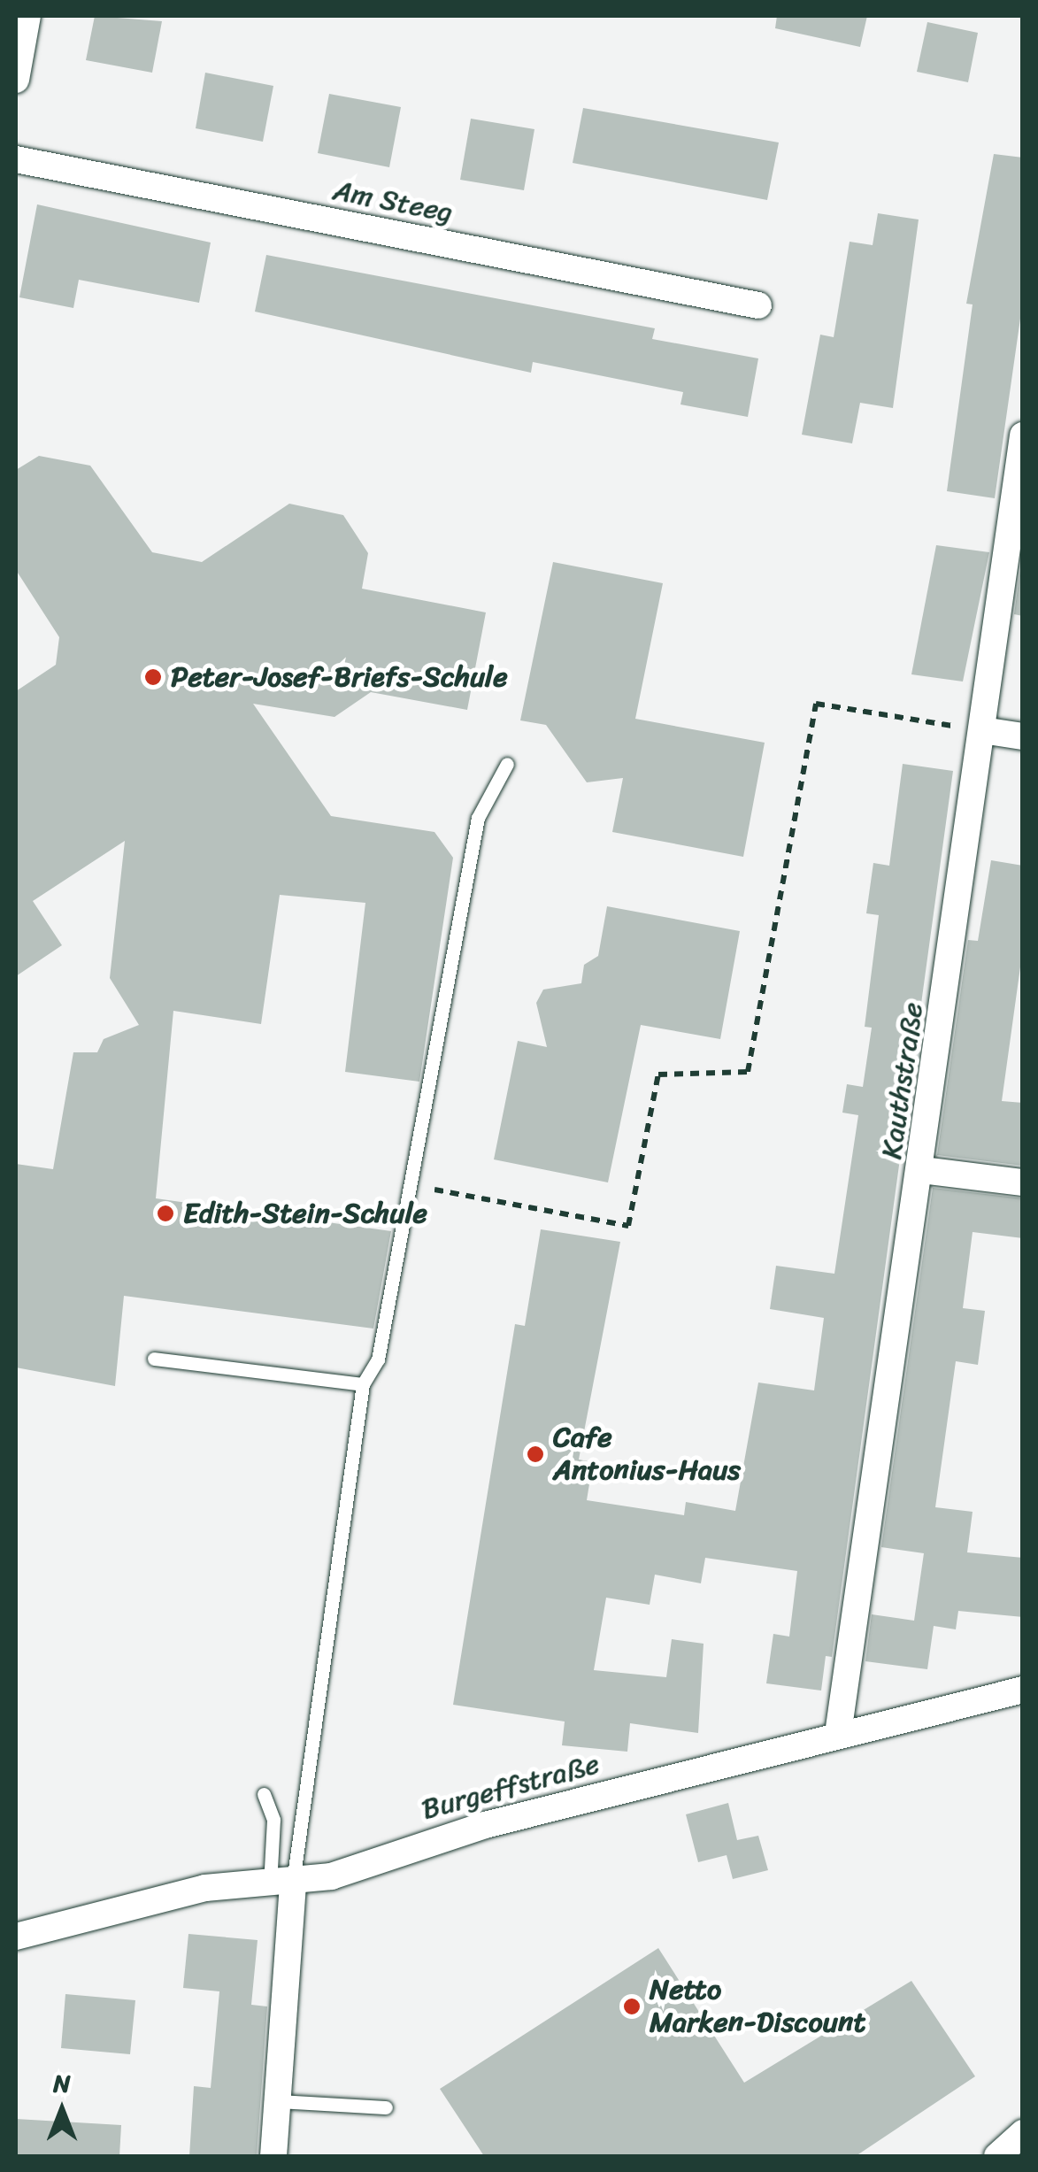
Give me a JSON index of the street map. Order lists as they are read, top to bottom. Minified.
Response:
{"streets":{"street":["Am Steeg","Kauthstraße","Burgeffstraße"]},"crossings":[["Kauthstraße","Burgeffstraße"]],"places":["Peter-Josef-Briefs-Schule","Edith-Stein-Schule","Cafe Antonius-Haus","Netto Marken-Discount"],"north":"top"}
